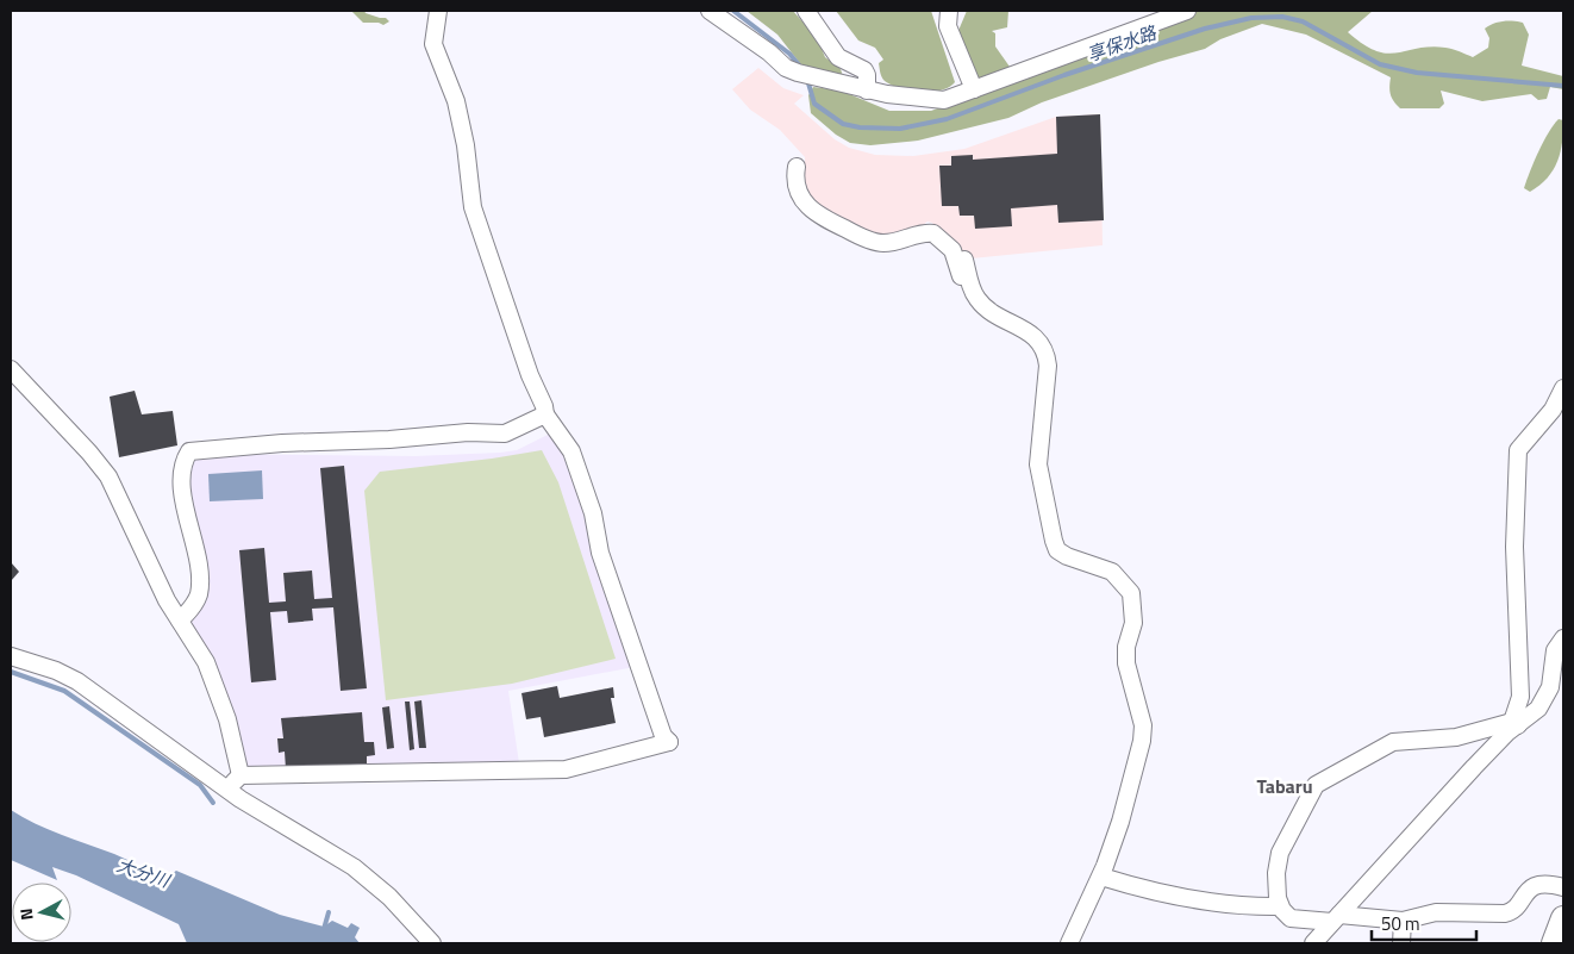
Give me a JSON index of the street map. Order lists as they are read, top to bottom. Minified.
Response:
{"districts":["Tabaru"],"water":["享保水路","大分川"],"scale_bar":"50 m","north":"left"}
